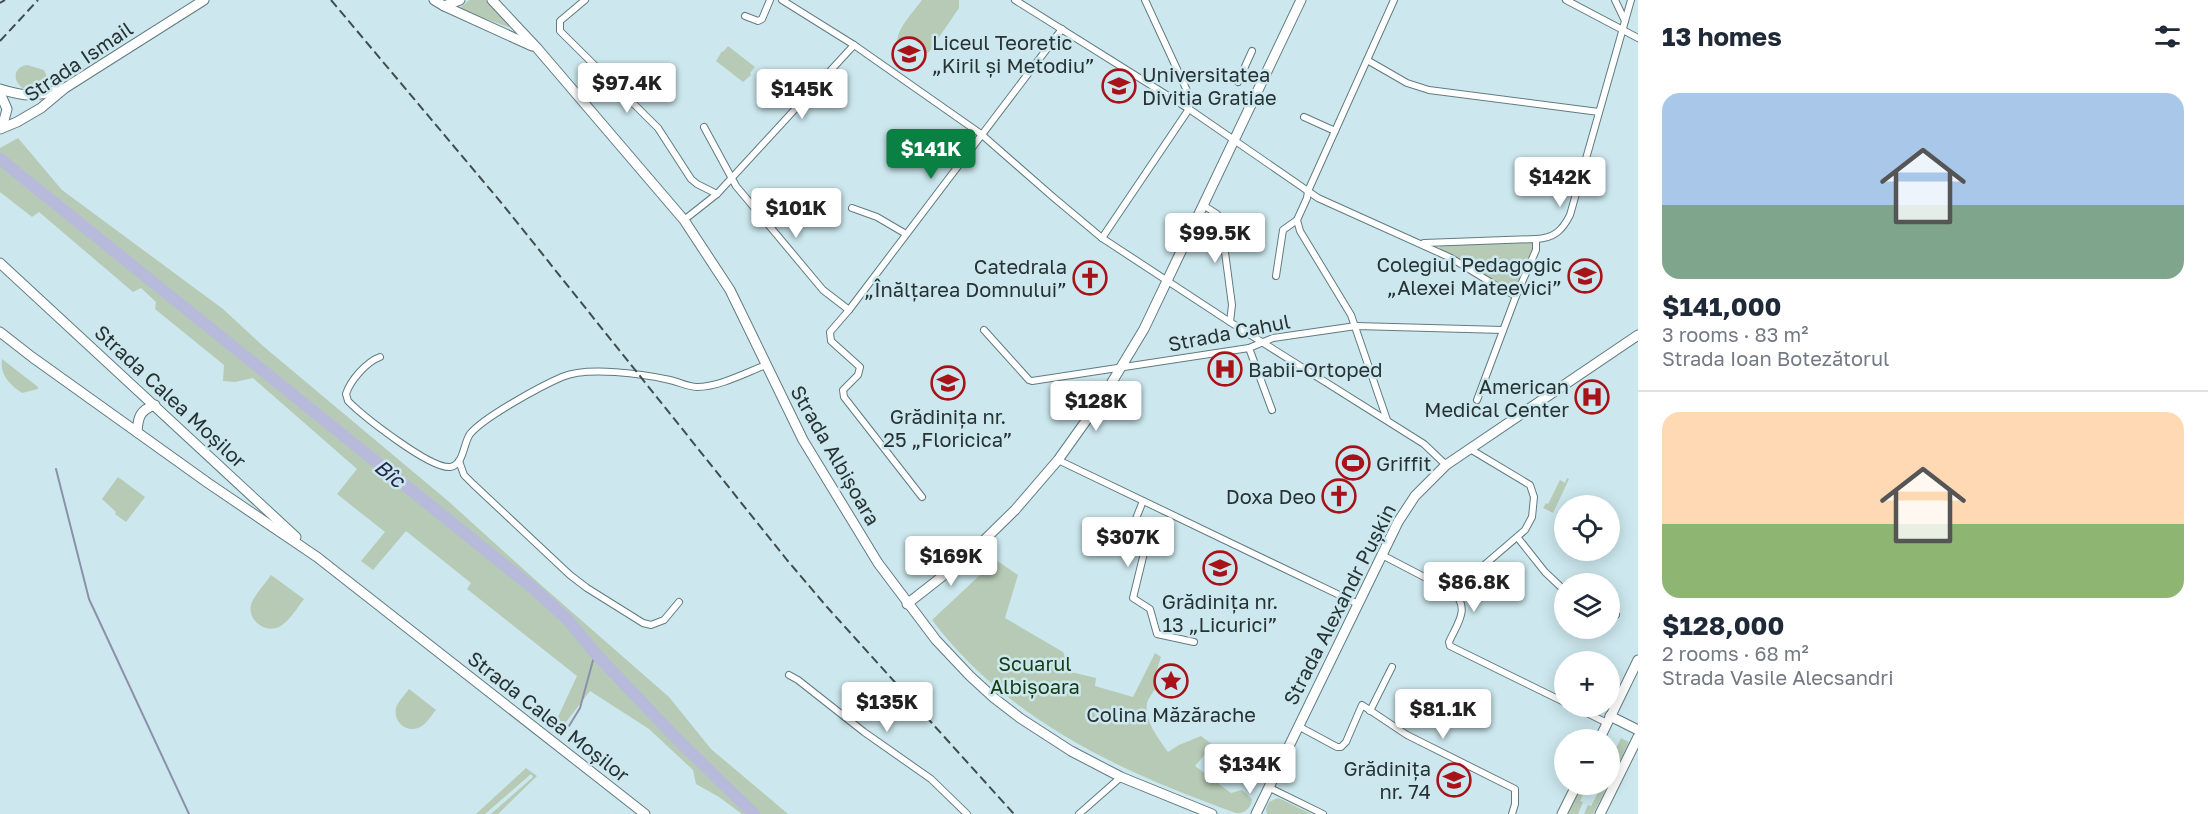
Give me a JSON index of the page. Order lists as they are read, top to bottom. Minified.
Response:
{"streets":{"main road":["Strada Ismail","Strada Calea Moșilor","Strada Albișoara","Strada Alexandr Pușkin"],"street":["Strada Cahul"]},"water":["Bîc"],"parks":["Scuarul Albișoara"],"places":{"school or university":["Liceul Teoretic „Kiril și Metodiu”","Universitatea Divitia Gratiae","Colegiul Pedagogic „Alexei Mateevici”","Grădinița nr. 25 „Floricica”","Grădinița nr. 13 „Licurici”","Grădinița nr. 74"],"church":["Catedrala „Înălțarea Domnului”","Doxa Deo"],"hospital":["Babii-Ortoped","American Medical Center"],"sports":["Griffit"],"place":["Colina Măzărache"]},"page":{"heading":"13 homes","price":["$97.4K","$145K","$141K","$142K","$101K","$99.5K","$128K","$307K","$169K","$86.8K","$135K","$81.1K","$134K"],"list":[{"name":"$141,000","note":"3 rooms · 83 m² · Strada Ioan Botezătorul"},{"name":"$128,000","note":"2 rooms · 68 m² · Strada Vasile Alecsandri"}],"map_buttons":["+","−"]}}
